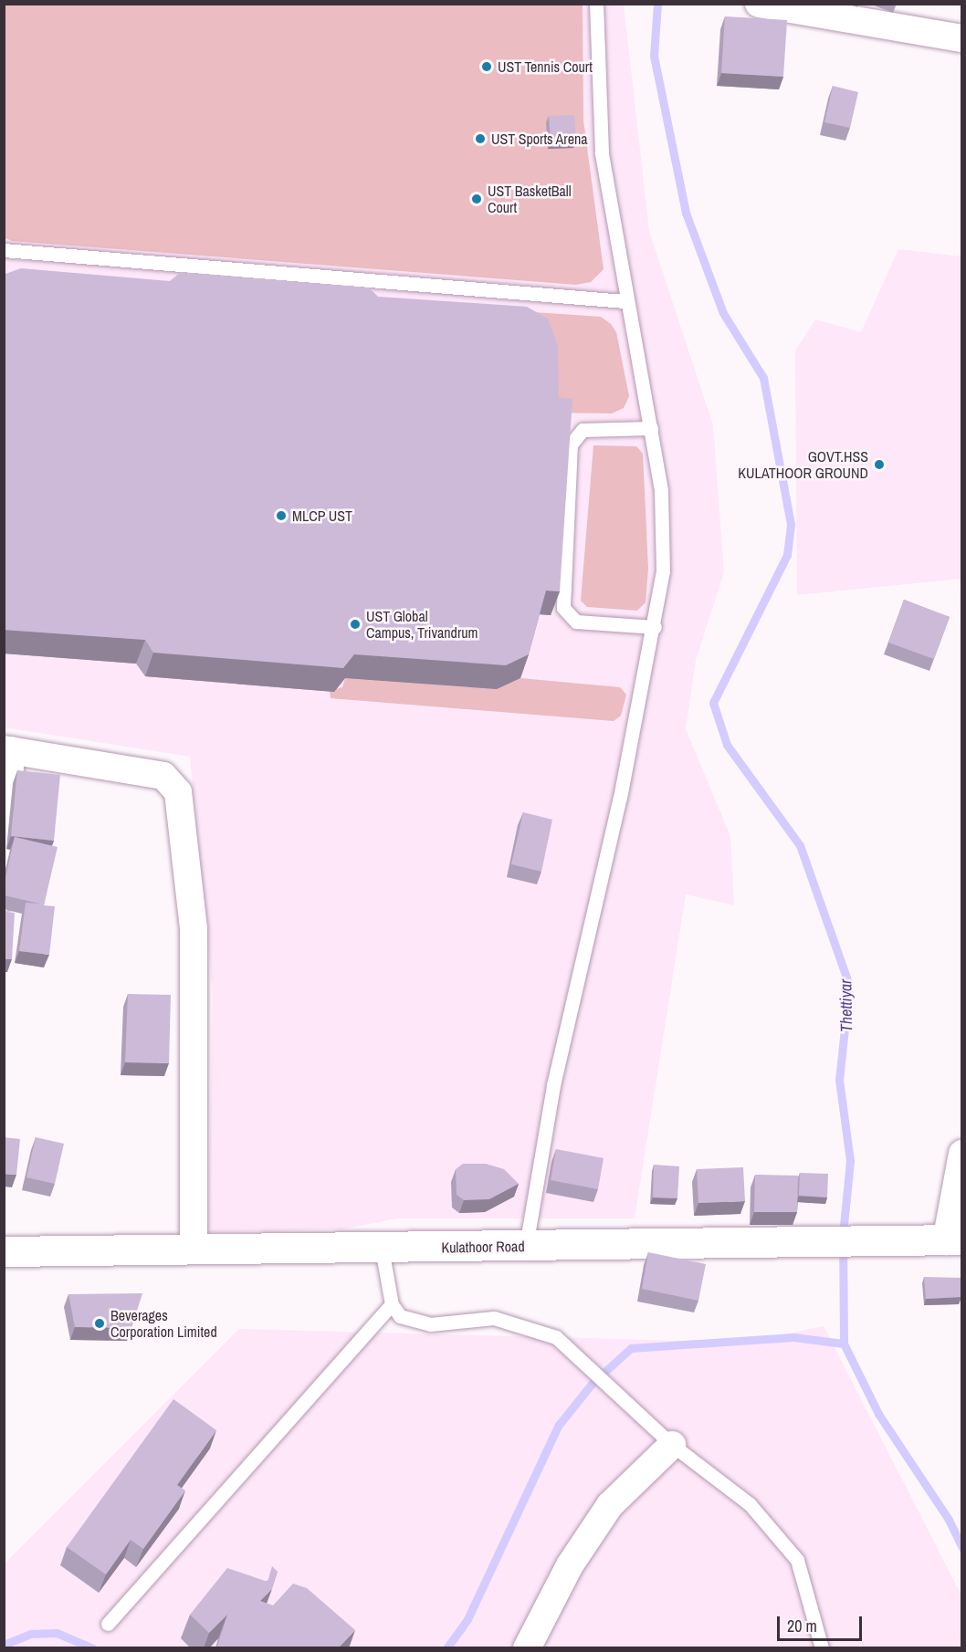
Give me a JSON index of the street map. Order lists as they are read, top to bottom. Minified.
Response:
{"streets":{"main road":["Kulathoor Road"]},"water":["Thettiyar"],"places":["UST Tennis Court","UST Sports Arena","UST BasketBall Court","GOVT.HSS KULATHOOR GROUND","MLCP UST","UST Global Campus, Trivandrum","Beverages Corporation Limited"],"scale_bar":"20 m"}
